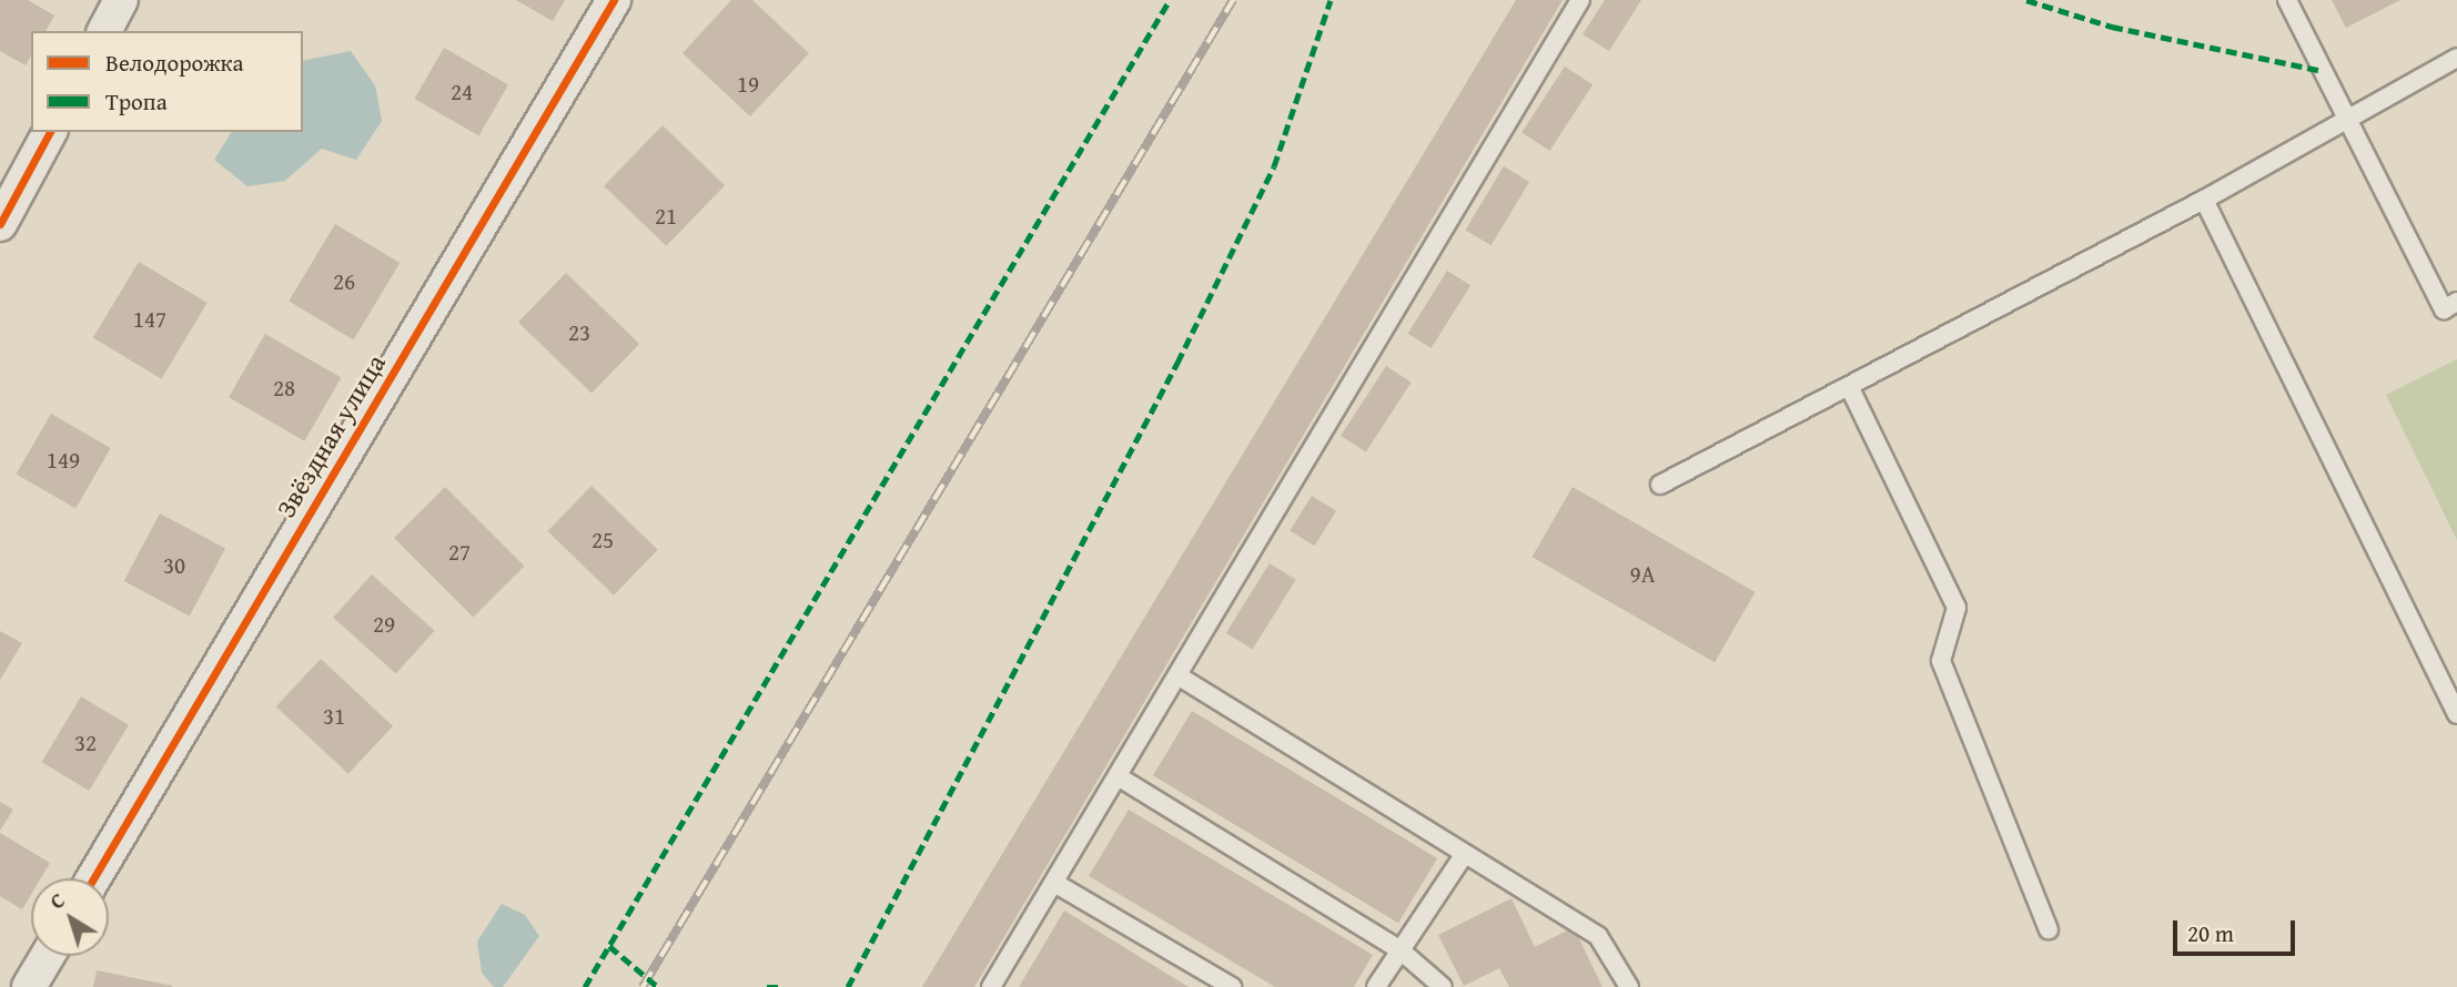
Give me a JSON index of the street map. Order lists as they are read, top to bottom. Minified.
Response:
{"streets":{"street":["Звёздная улица"]},"house_numbers":["19","24","21","26","147","23","28","149","25","27","30","9А","29","31","32"],"legend":["Велодорожка","Тропа"],"scale_bar":"20 m","north":"top left"}
